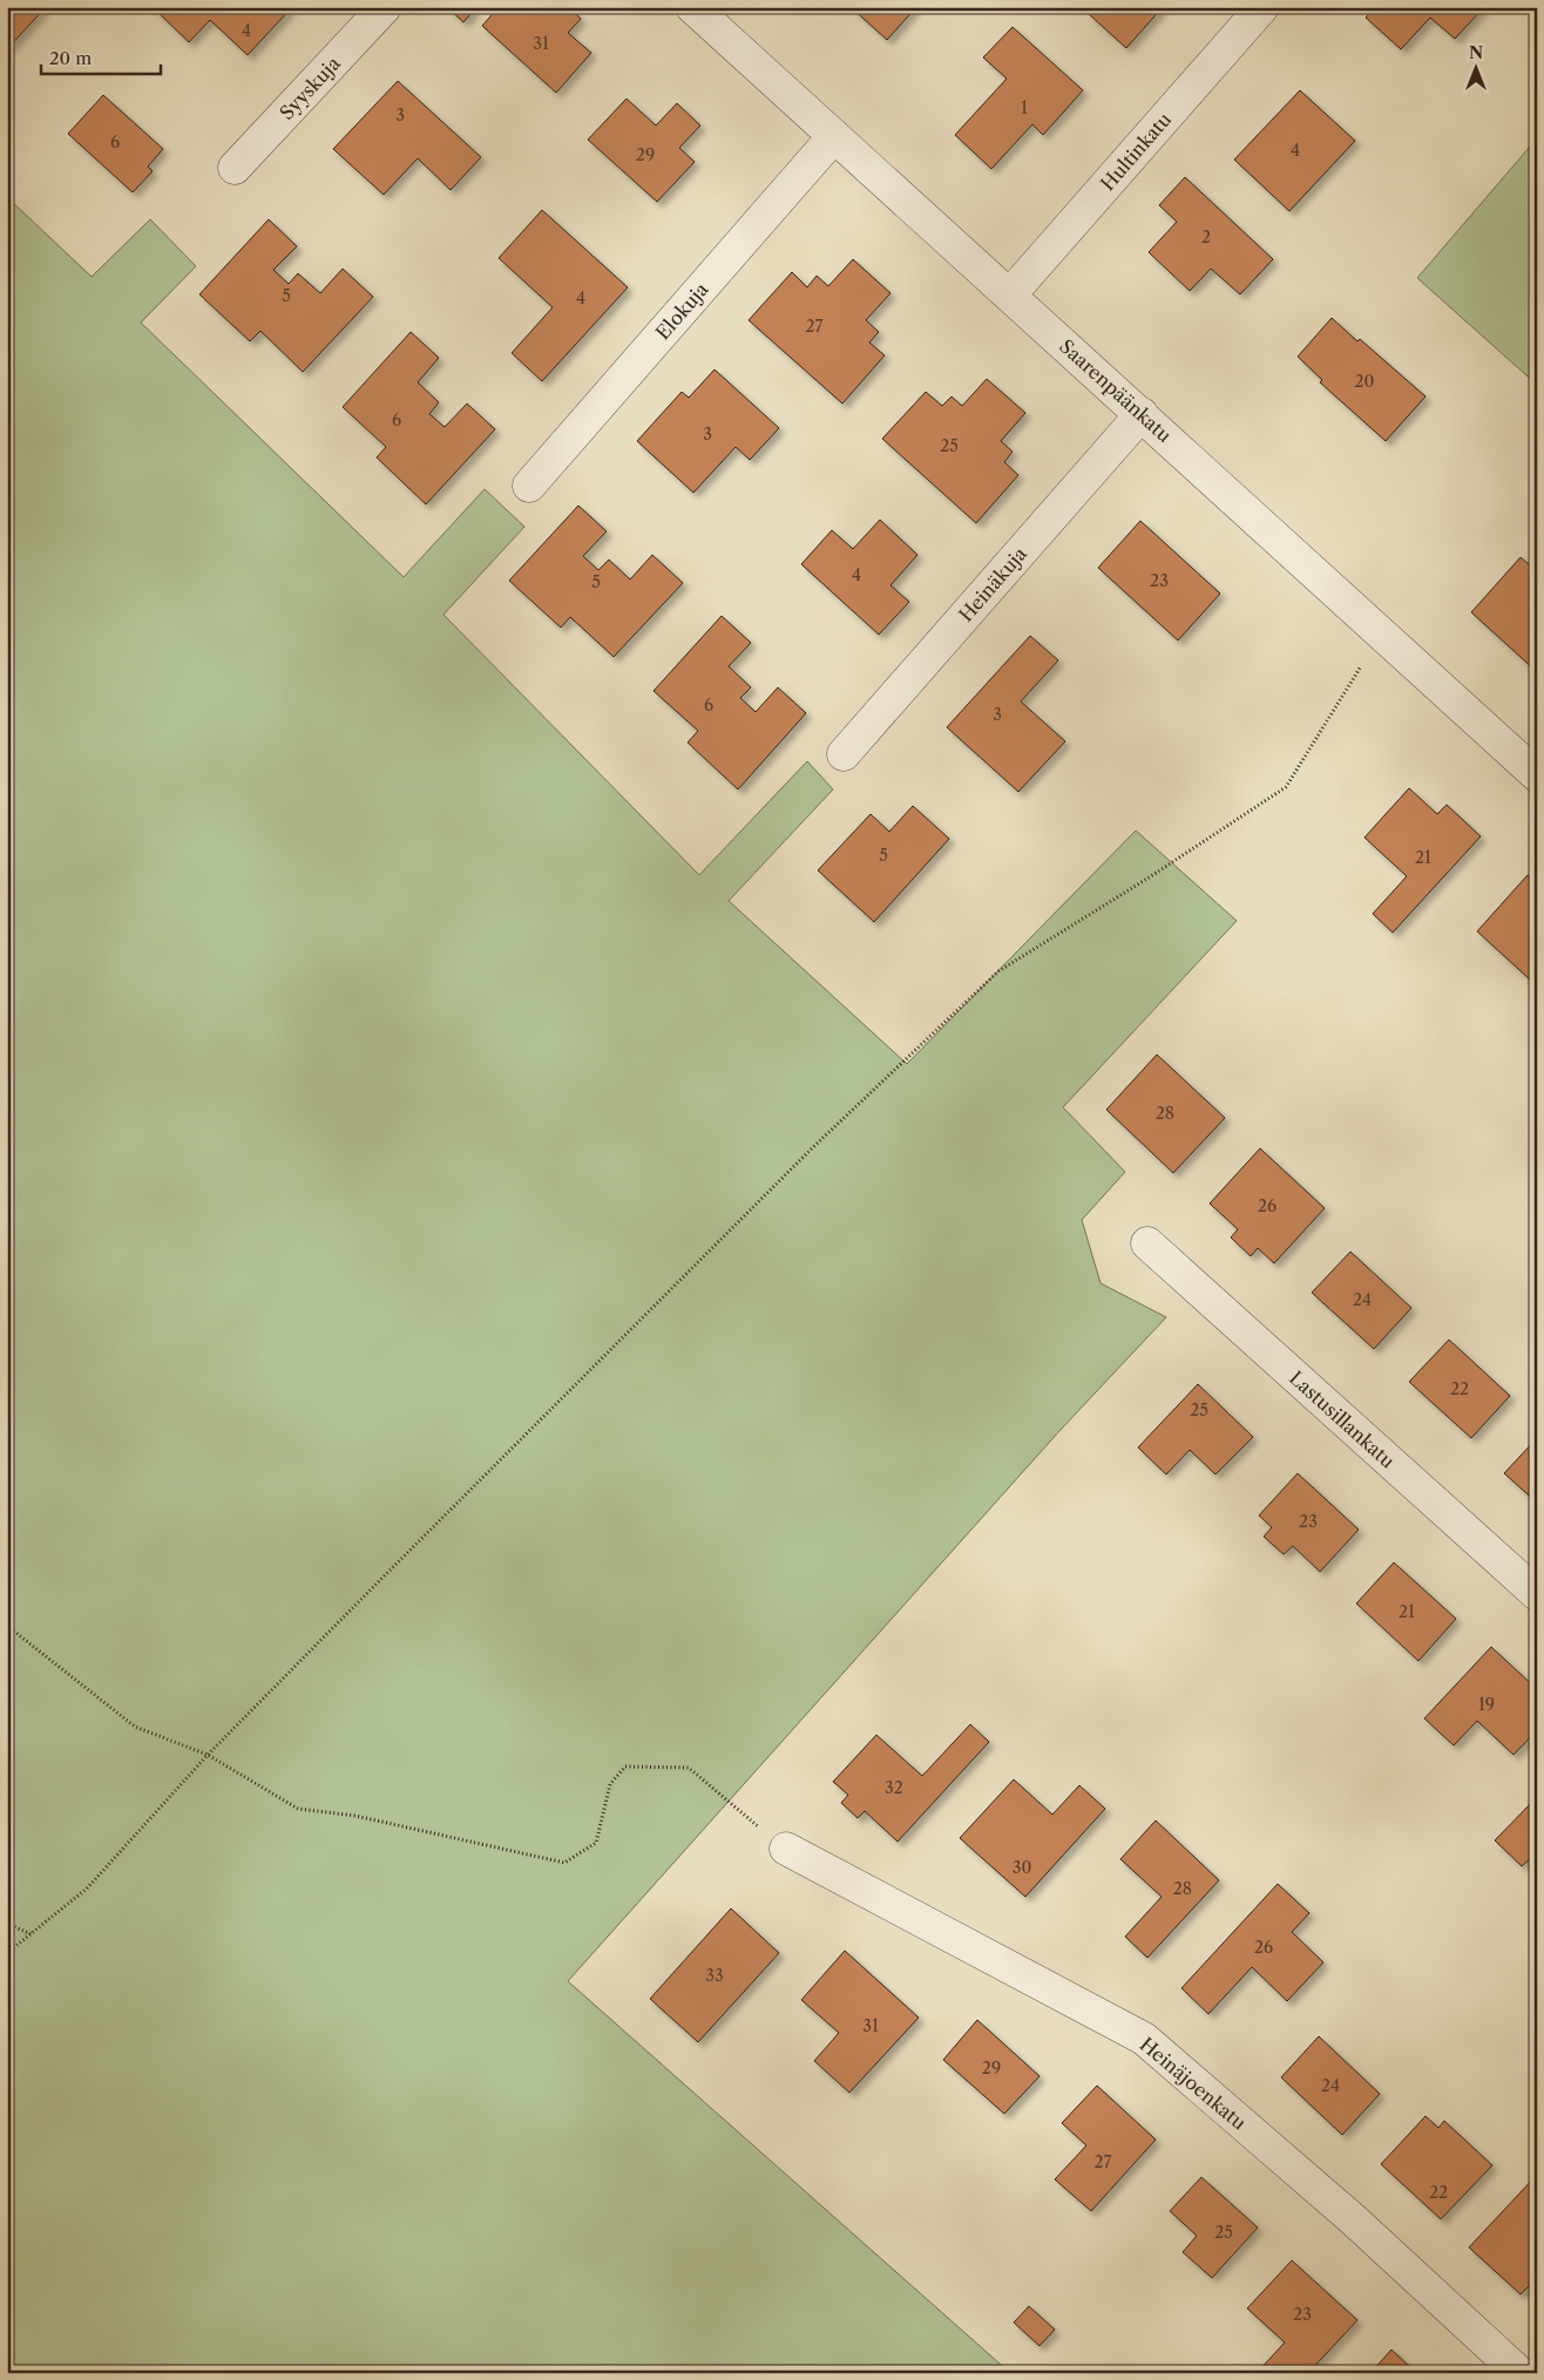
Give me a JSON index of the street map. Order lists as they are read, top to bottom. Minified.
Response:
{"streets":{"street":["Syyskuja","Hultinkatu","Elokuja","Saarenpäänkatu","Heinäkuja","Lastusillankatu","Heinäjoenkatu"]},"crossings":[["Hultinkatu","Saarenpäänkatu"],["Elokuja","Saarenpäänkatu"],["Saarenpäänkatu","Heinäkuja"]],"house_numbers":["4","31","1","3","6","4","29","2","5","4","27","20","6","3","25","4","23","5","6","3","5","21","28","26","24","22","25","23","21","19","32","30","28","26","33","31","29","24","27","22","25","23"],"scale_bar":"20 m","north":"top"}
